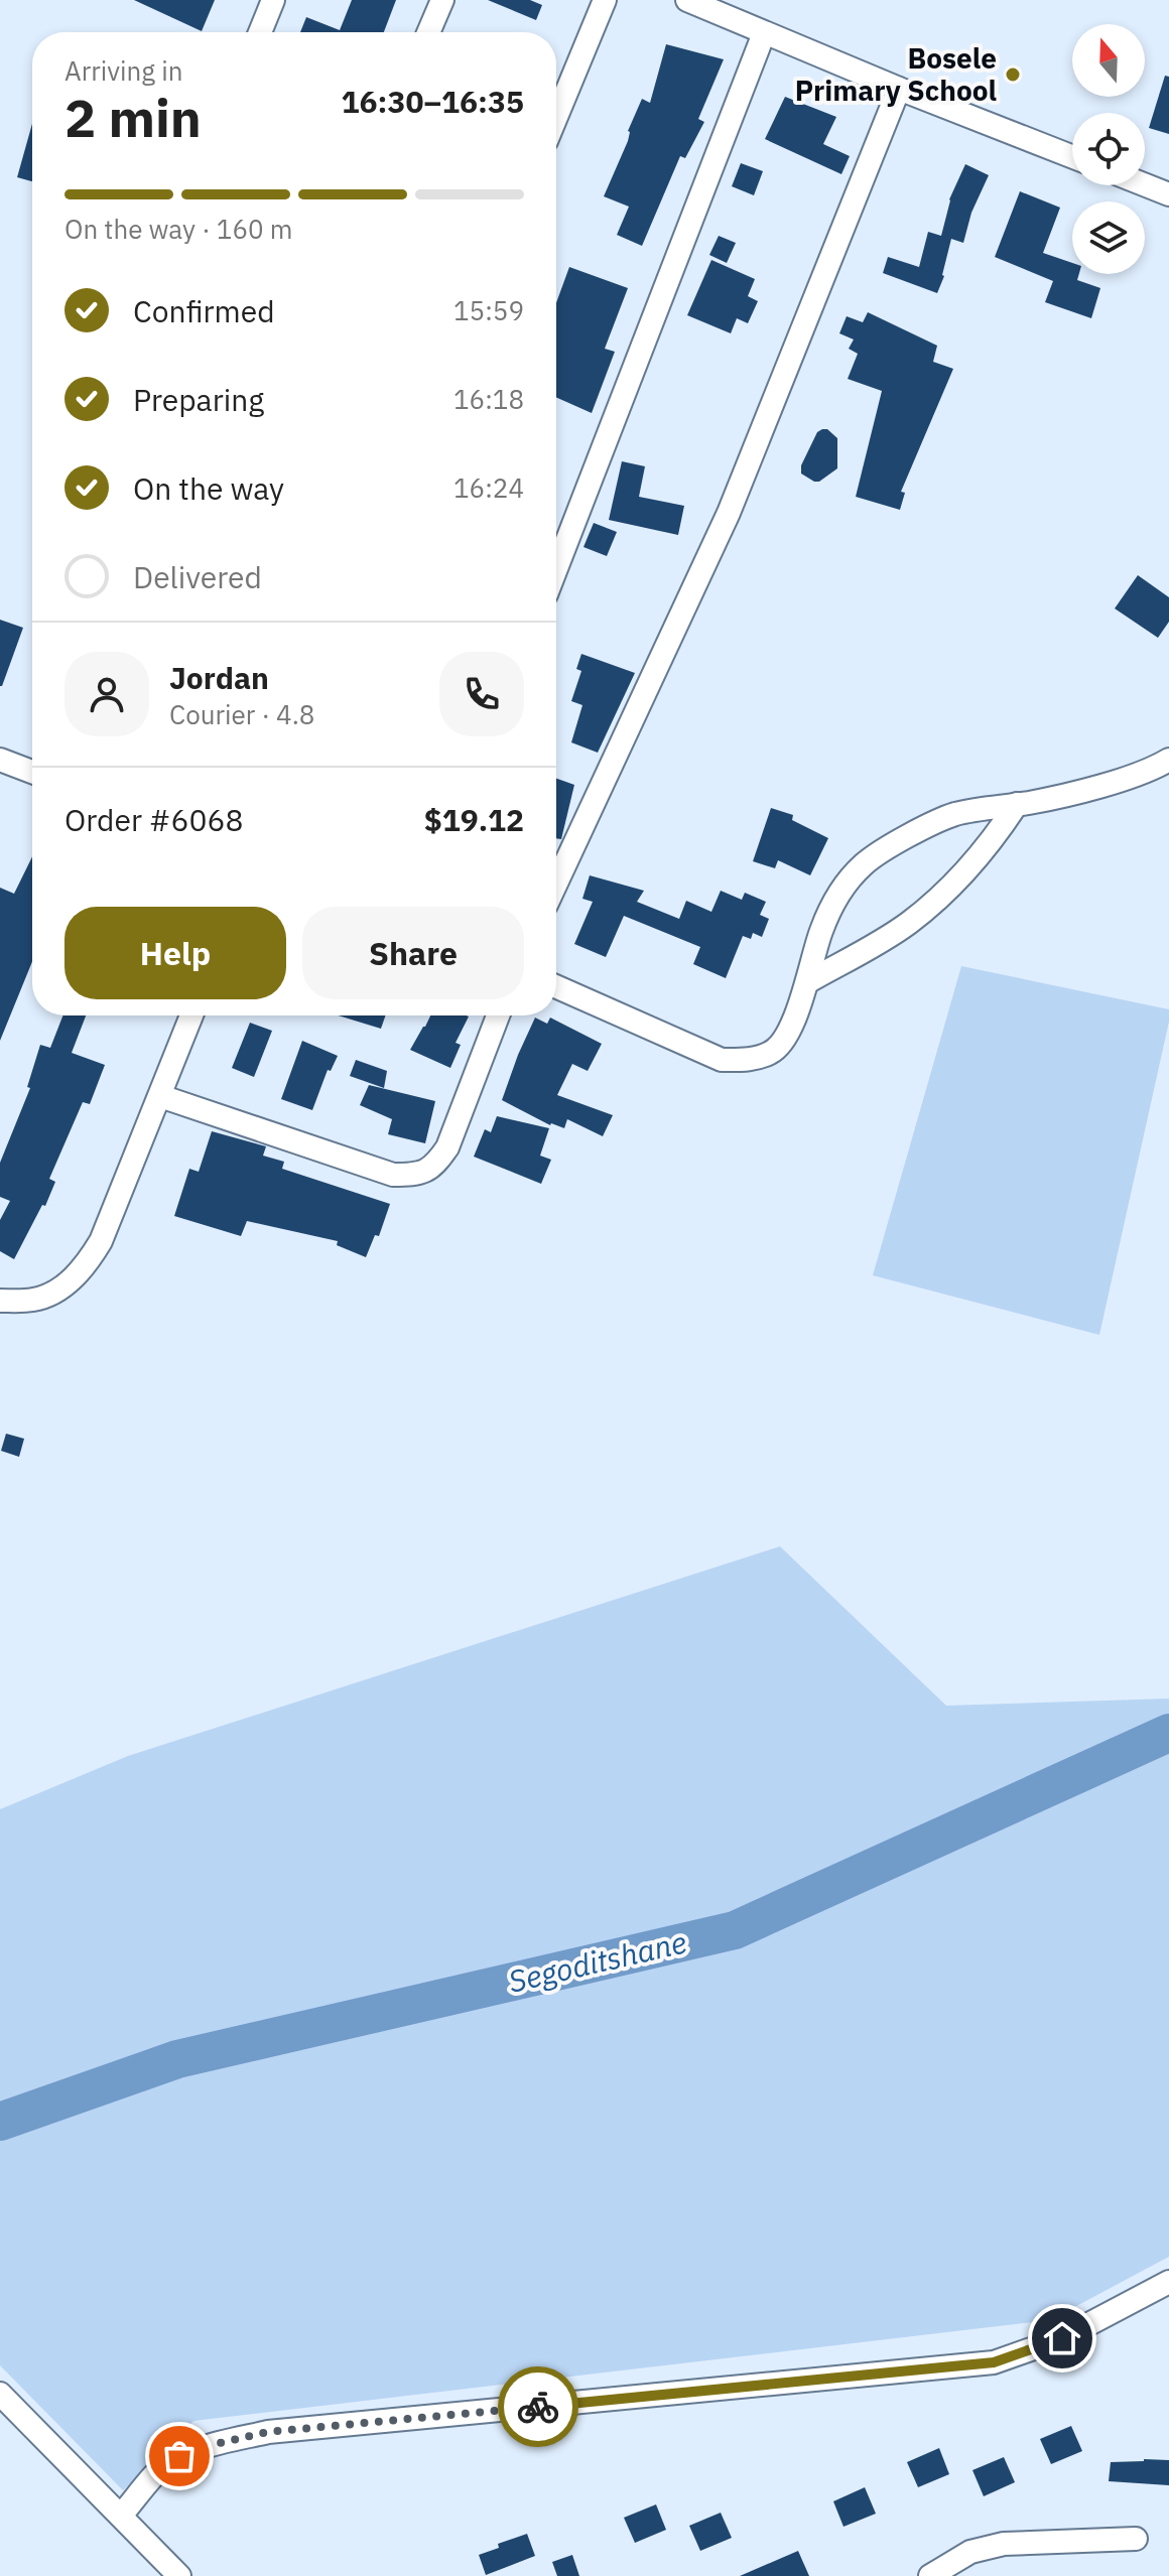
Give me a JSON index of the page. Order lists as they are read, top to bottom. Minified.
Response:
{"water":["Segoditshane"],"places":["Bosele Primary School"],"north":"top","page":{"heading":["2 min","Arriving in","16:30–16:35"],"panel":["Jordan","Courier · 4.8","Order #6068","$19.12"],"bar":"On the way · 160 m","list":[["Confirmed","15:59"],["Preparing","16:18"],["On the way","16:24"],"Delivered"],"buttons":["Help","Share"]}}
